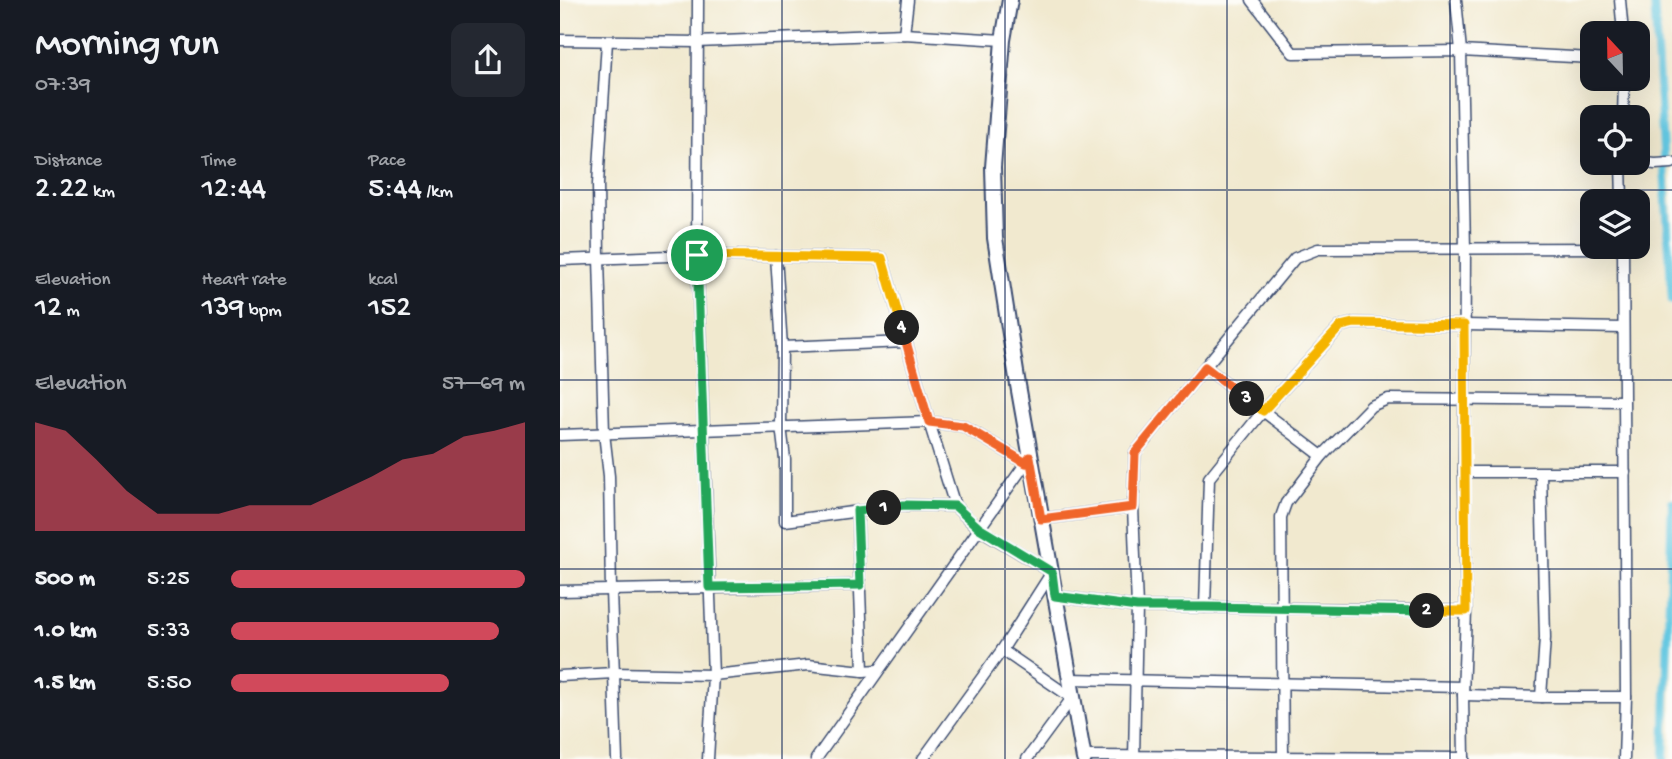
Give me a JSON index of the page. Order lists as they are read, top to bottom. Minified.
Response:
{"north":"top","page":{"heading":["Morning run","07:39"],"stats":[["Distance","2.22 km"],["Time","12:44"],["Pace","5:44 /km"],["Elevation","12 m"],["Heart rate","139 bpm"],["kcal","152"]],"pins":["4","3","1","2"],"chart":["Elevation","57–69 m"],"list":[{"name":"500 m","note":"5:25"},{"name":"1.0 km","note":"5:33"},{"name":"1.5 km","note":"5:50"}]}}
